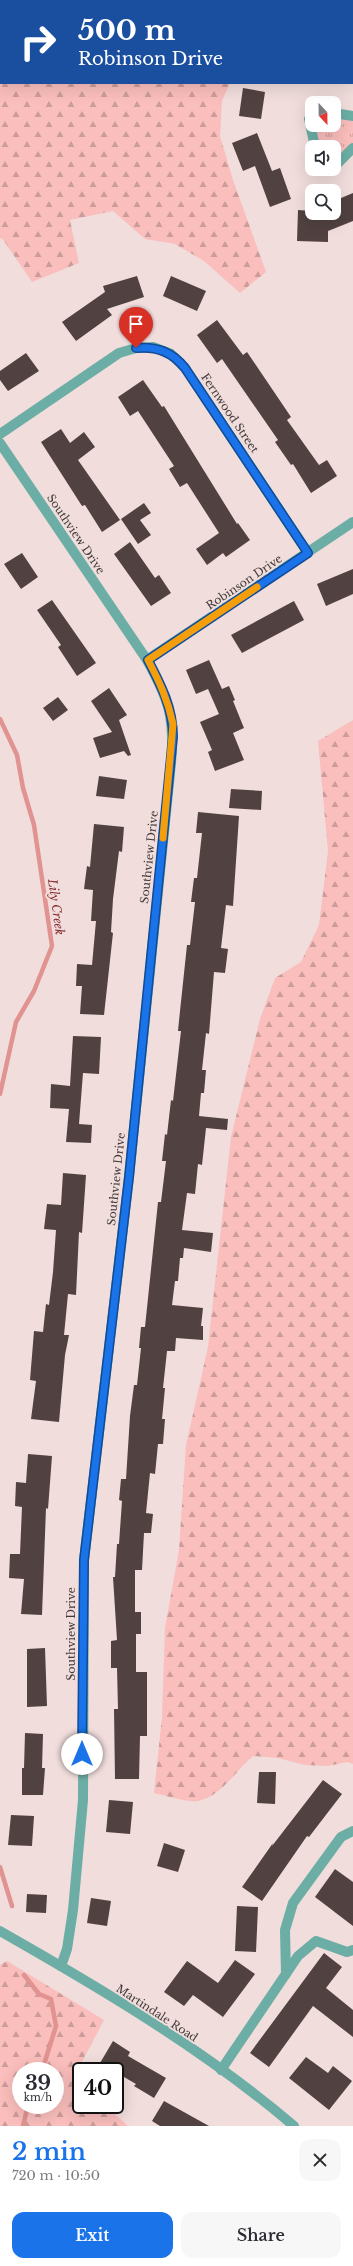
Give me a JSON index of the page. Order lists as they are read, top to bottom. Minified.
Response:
{"streets":{"street":["Fernwood Street","Southview Drive","Robinson Drive","Martindale Road"]},"crossings":[["Fernwood Street","Robinson Drive"],["Southview Drive","Robinson Drive"],["Southview Drive","Martindale Road"]],"water":["Lily Creek"],"north":"bottom","page":{"turn":["500 m","Robinson Drive"],"speed":"39 km/h","limit":"40","heading":["2 min","720 m · 10:50"],"buttons":["Exit","Share"]}}
